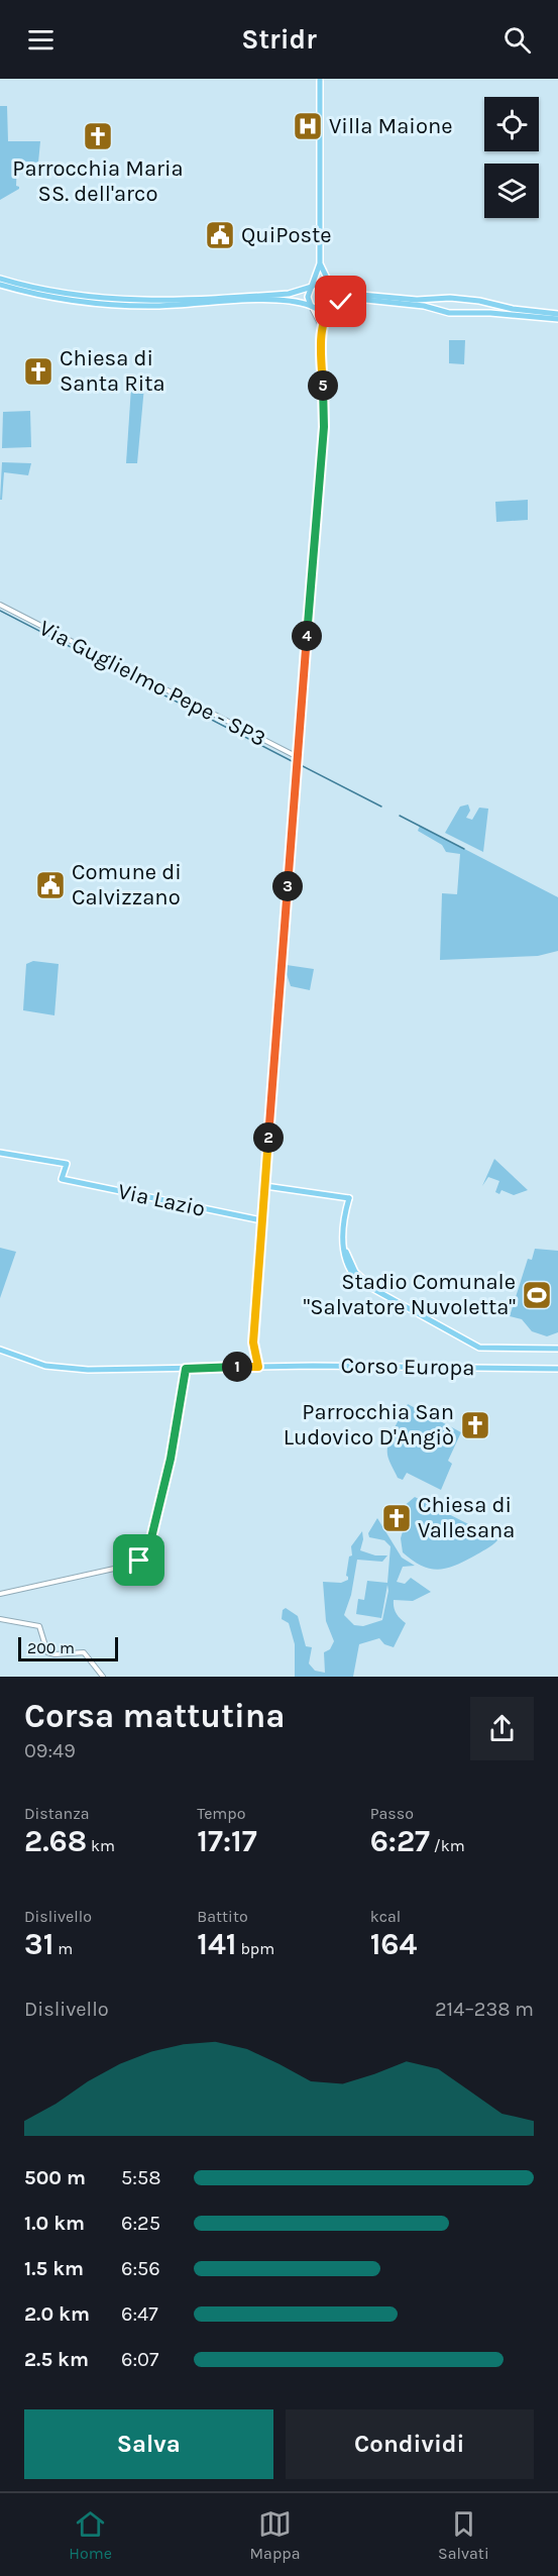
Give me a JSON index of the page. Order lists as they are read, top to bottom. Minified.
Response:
{"streets":{"main road":["Via Lazio","Corso Europa"],"street":["Via Guglielmo Pepe - SP3"]},"places":{"hospital":["Villa Maione"],"church":["Parrocchia Maria SS. dell'arco","Chiesa di Santa Rita","Parrocchia San Ludovico D'Angiò","Chiesa di Vallesana"],"public building":["QuiPoste","Comune di Calvizzano"],"sports":["Stadio Comunale \"Salvatore Nuvoletta\""]},"scale_bar":"200 m","page":{"header":"Stridr","pins":["5","4","3","2","1"],"scale":"200 m","heading":["Corsa mattutina","09:49"],"stats":[["Distanza","2.68 km"],["Tempo","17:17"],["Passo","6:27 /km"],["Dislivello","31 m"],["Battito","141 bpm"],["kcal","164"]],"chart":["Dislivello","214–238 m"],"list":[{"name":"500 m","note":"5:58"},{"name":"1.0 km","note":"6:25"},{"name":"1.5 km","note":"6:56"},{"name":"2.0 km","note":"6:47"},{"name":"2.5 km","note":"6:07"}],"buttons":["Salva","Condividi"],"tabs":["Home","Mappa","Salvati"]}}
